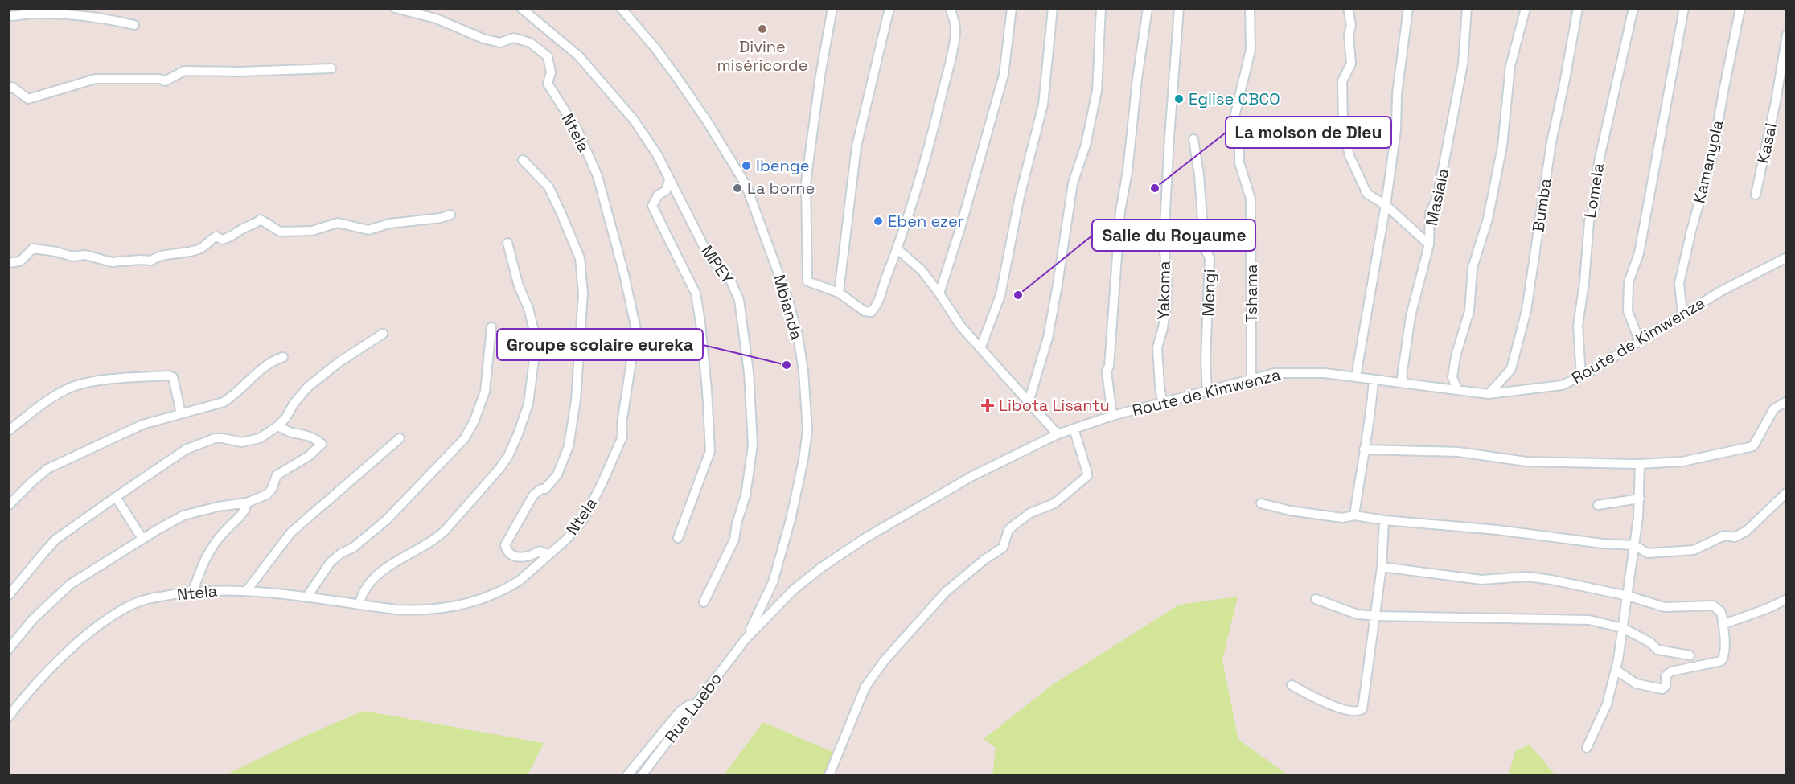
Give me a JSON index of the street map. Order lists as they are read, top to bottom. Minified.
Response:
{"streets":{"street":["Ntela","Kasai","Kamanyola","Lomela","Masiala","Bumba","MPEY","Yakoma","Mengi","Tshama","Mbianda","Route de Kimwenza","Rue Luebo"]},"crossings":[["Kamanyola","Route de Kimwenza"],["Lomela","Route de Kimwenza"],["Masiala","Route de Kimwenza"],["Bumba","Route de Kimwenza"],["Yakoma","Route de Kimwenza"],["Mengi","Route de Kimwenza"],["Tshama","Route de Kimwenza"],["Mbianda","Route de Kimwenza"],["Mbianda","Rue Luebo"],["Route de Kimwenza","Rue Luebo"]],"places":{"other":["Divine miséricorde","Eglise CBCO","Ibenge","La borne","La moison de Dieu","Eben ezer","Salle du Royaume","Groupe scolaire eureka"],"health":["Libota Lisantu"]}}
